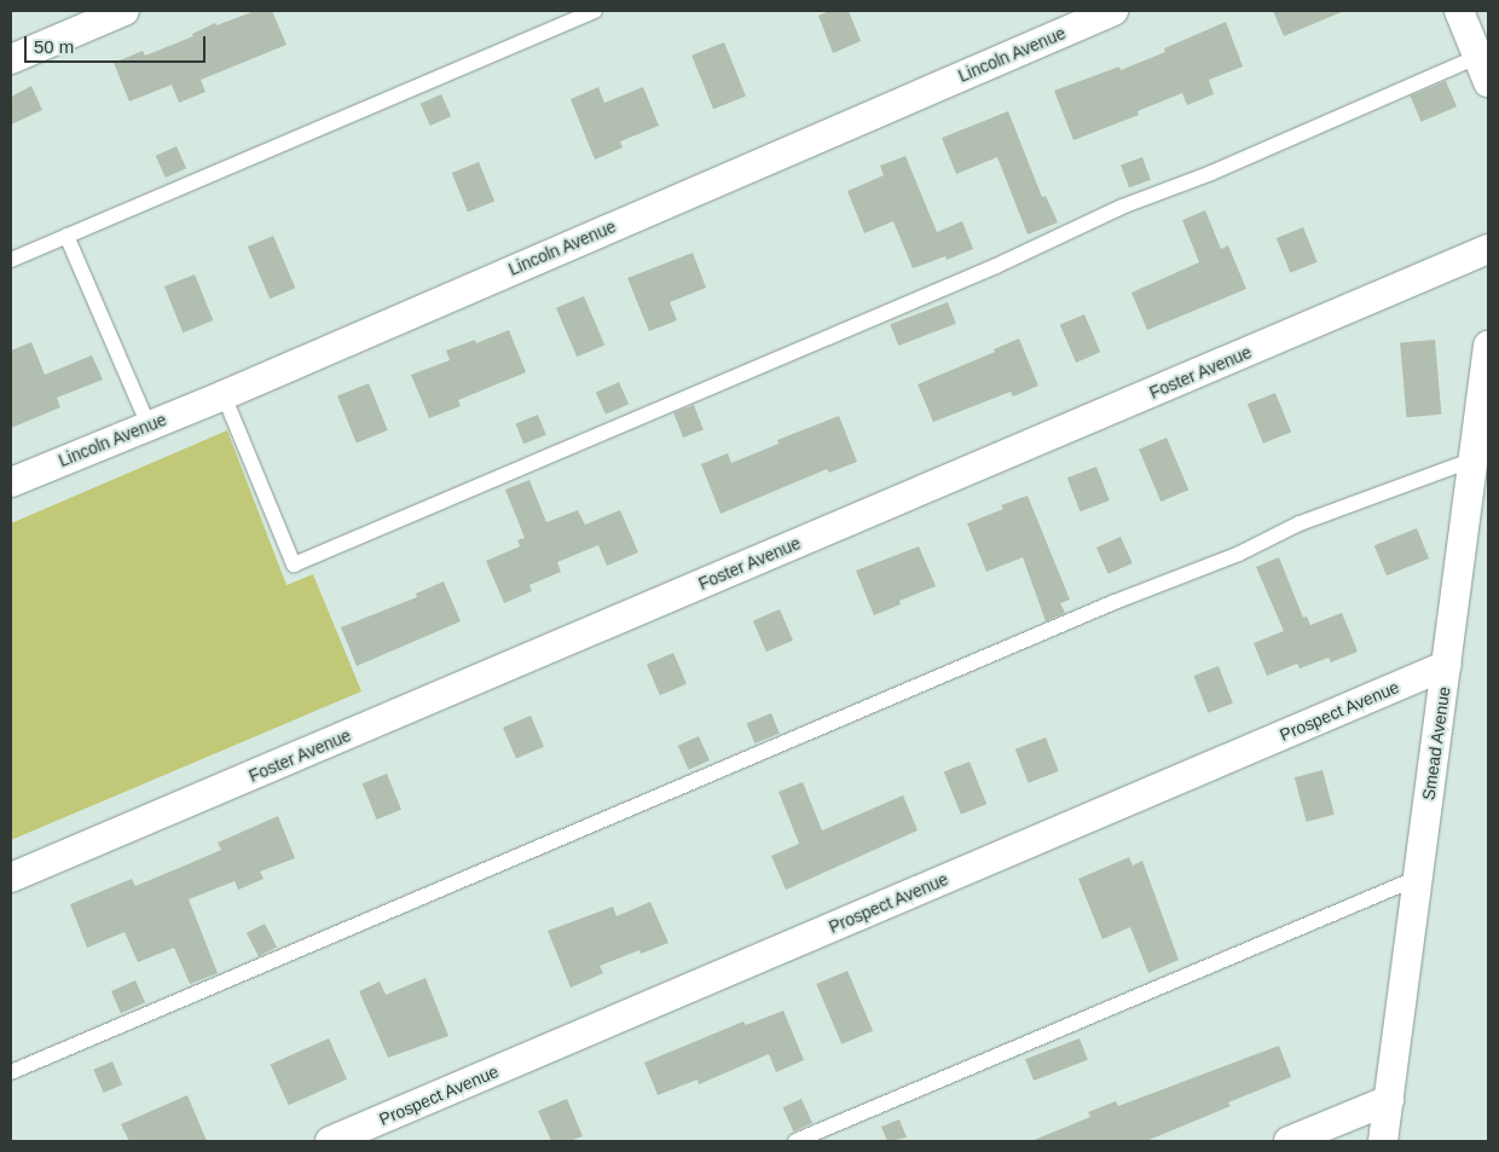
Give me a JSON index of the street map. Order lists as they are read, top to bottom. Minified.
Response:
{"streets":{"street":["Lincoln Avenue","Foster Avenue","Prospect Avenue","Smead Avenue"]},"crossings":[["Prospect Avenue","Smead Avenue"]],"scale_bar":"50 m"}
